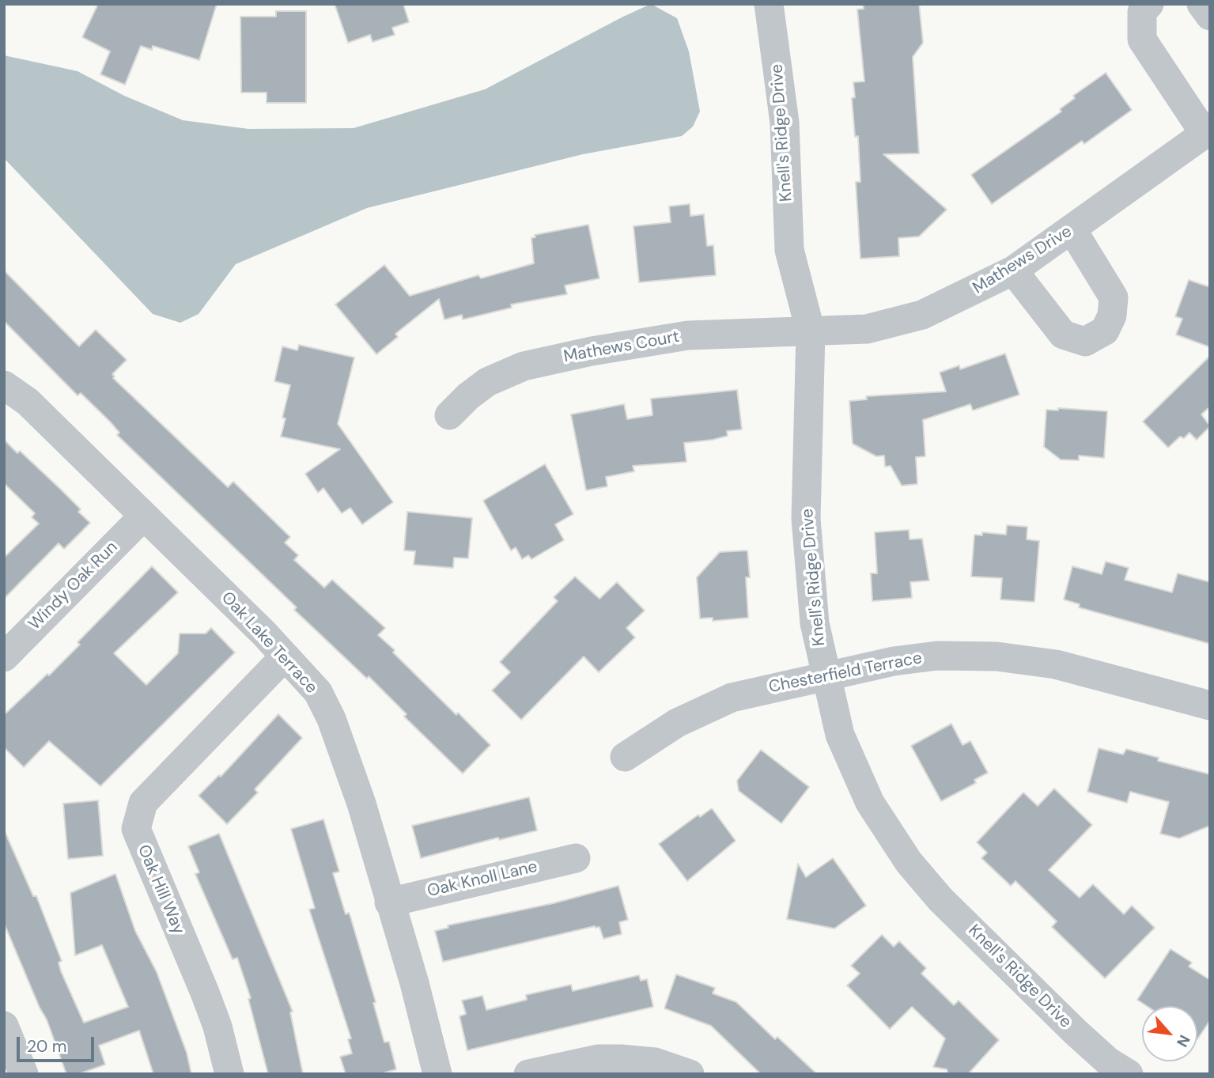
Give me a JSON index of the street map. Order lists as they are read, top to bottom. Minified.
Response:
{"streets":{"street":["Knell's Ridge Drive","Mathews Drive","Mathews Court","Windy Oak Run","Oak Lake Terrace","Chesterfield Terrace","Oak Knoll Lane","Oak Hill Way"]},"crossings":[["Knell's Ridge Drive","Mathews Drive"],["Knell's Ridge Drive","Mathews Court"],["Knell's Ridge Drive","Chesterfield Terrace"],["Mathews Drive","Mathews Court"],["Windy Oak Run","Oak Lake Terrace"],["Oak Lake Terrace","Oak Knoll Lane"],["Oak Lake Terrace","Oak Hill Way"]],"scale_bar":"20 m","north":"bottom right"}
